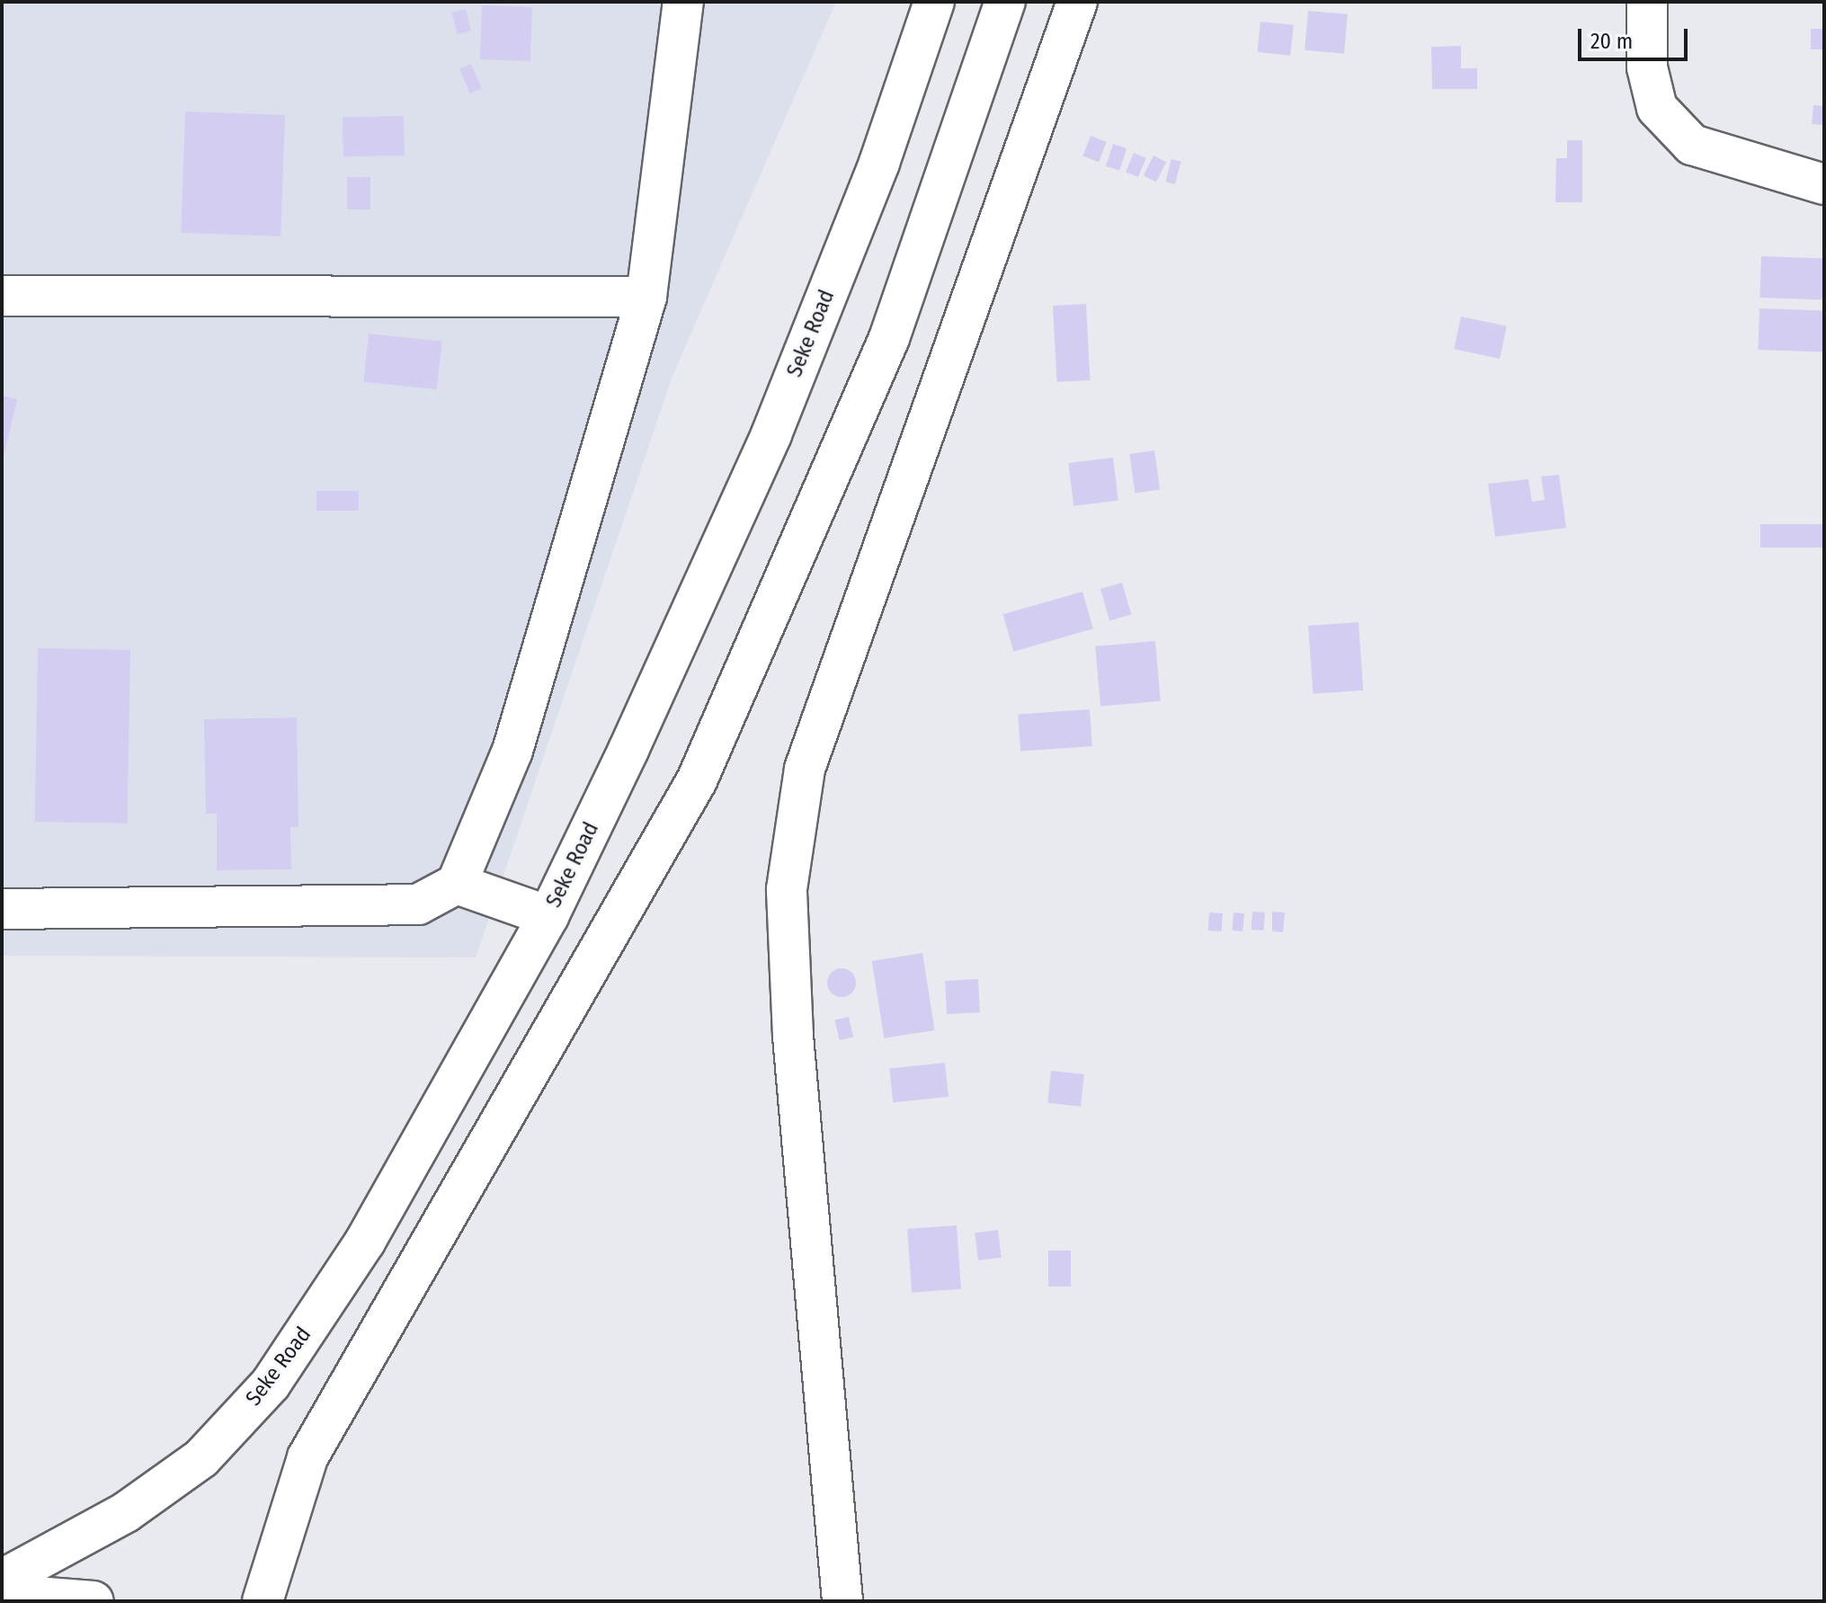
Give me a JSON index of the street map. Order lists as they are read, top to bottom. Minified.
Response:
{"streets":{"street":["Seke Road"]},"scale_bar":"20 m"}
